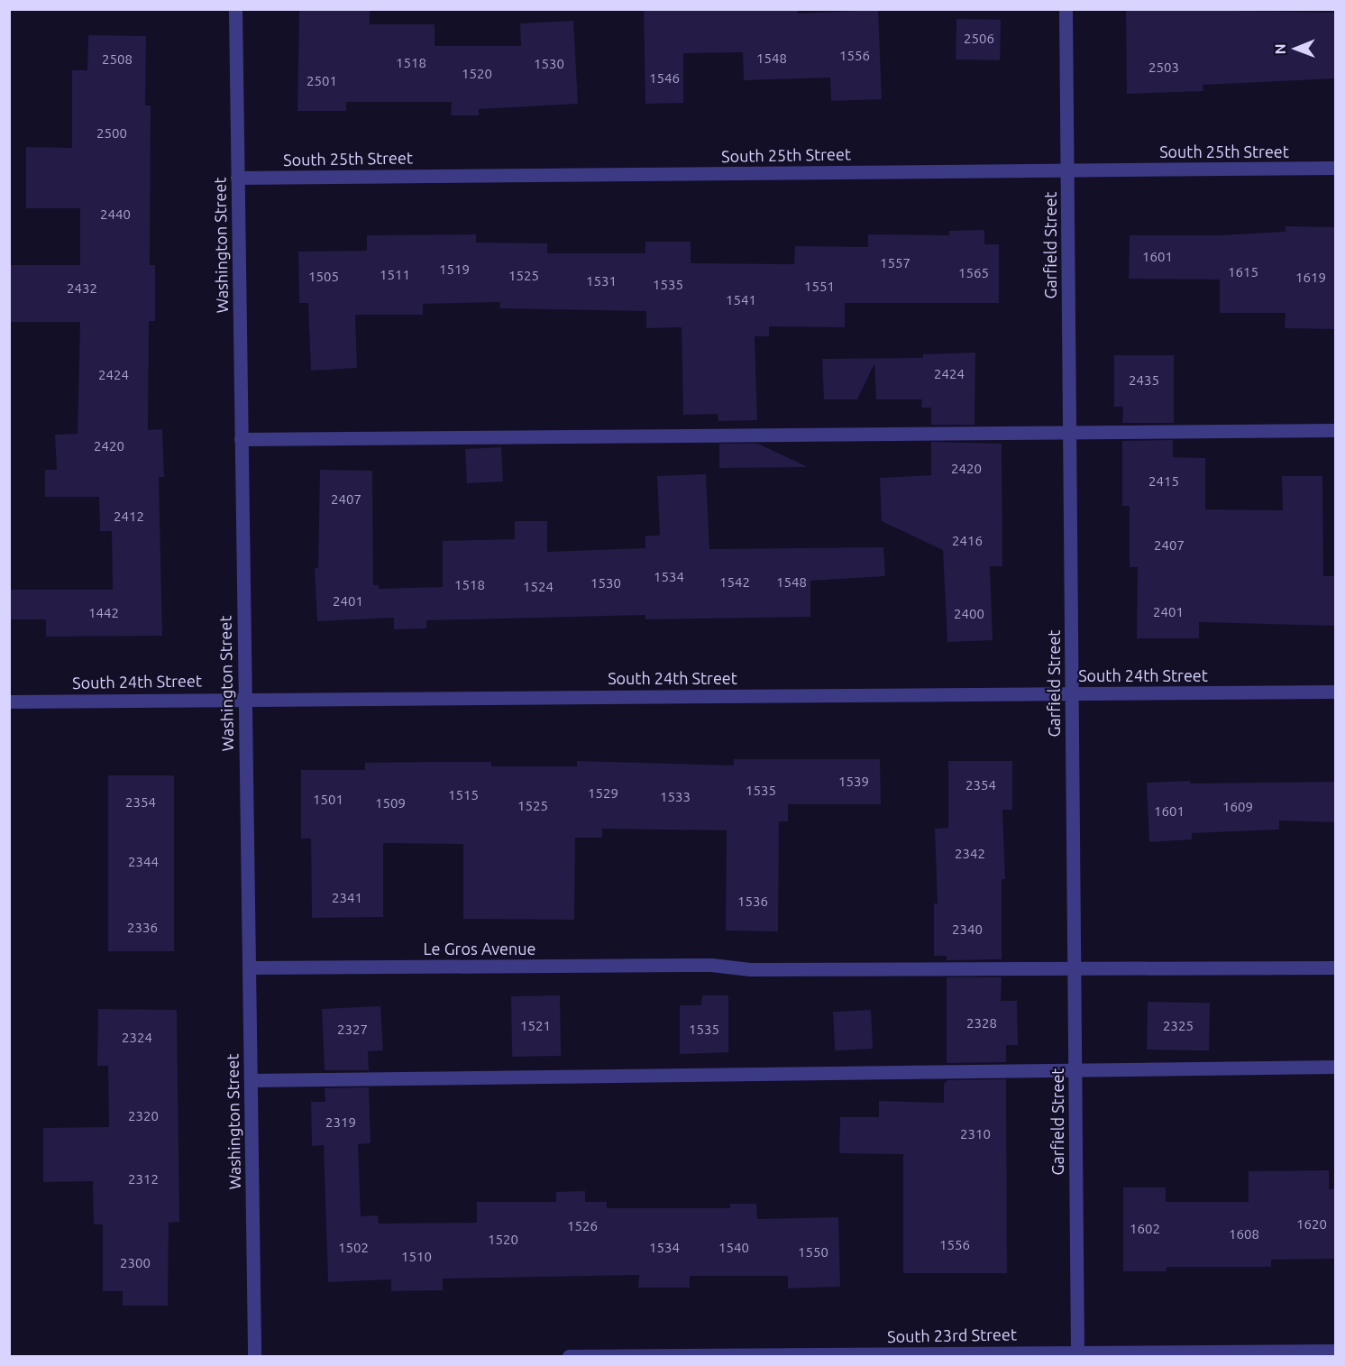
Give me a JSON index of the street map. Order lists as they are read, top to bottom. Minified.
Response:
{"streets":{"street":["South 25th Street","Washington Street","Garfield Street","South 24th Street","Le Gros Avenue","South 23rd Street"]},"crossings":[["South 25th Street","Washington Street"],["South 25th Street","Garfield Street"],["Washington Street","South 24th Street"],["Washington Street","Le Gros Avenue"],["Garfield Street","South 24th Street"],["Garfield Street","Le Gros Avenue"],["Garfield Street","South 23rd Street"]],"house_numbers":["2506","1556","1548","2508","1518","1530","2503","1520","1546","2501","2500","2440","1601","1557","1519","1615","1565","1511","1525","1505","1619","1531","1535","1551","2432","1541","2424","2424","2435","2420","2420","2415","2407","2412","2416","2407","1534","1542","1548","1530","1518","1524","2401","2401","1442","2400","1539","2354","1535","1529","1515","1533","1501","2354","1509","1525","1609","1601","2342","2344","2341","1536","2336","2340","2328","1521","2325","2327","1535","2324","2320","2319","2310","2312","1620","1526","1602","1608","1520","1556","1502","1534","1540","1550","1510","2300"],"north":"left"}
